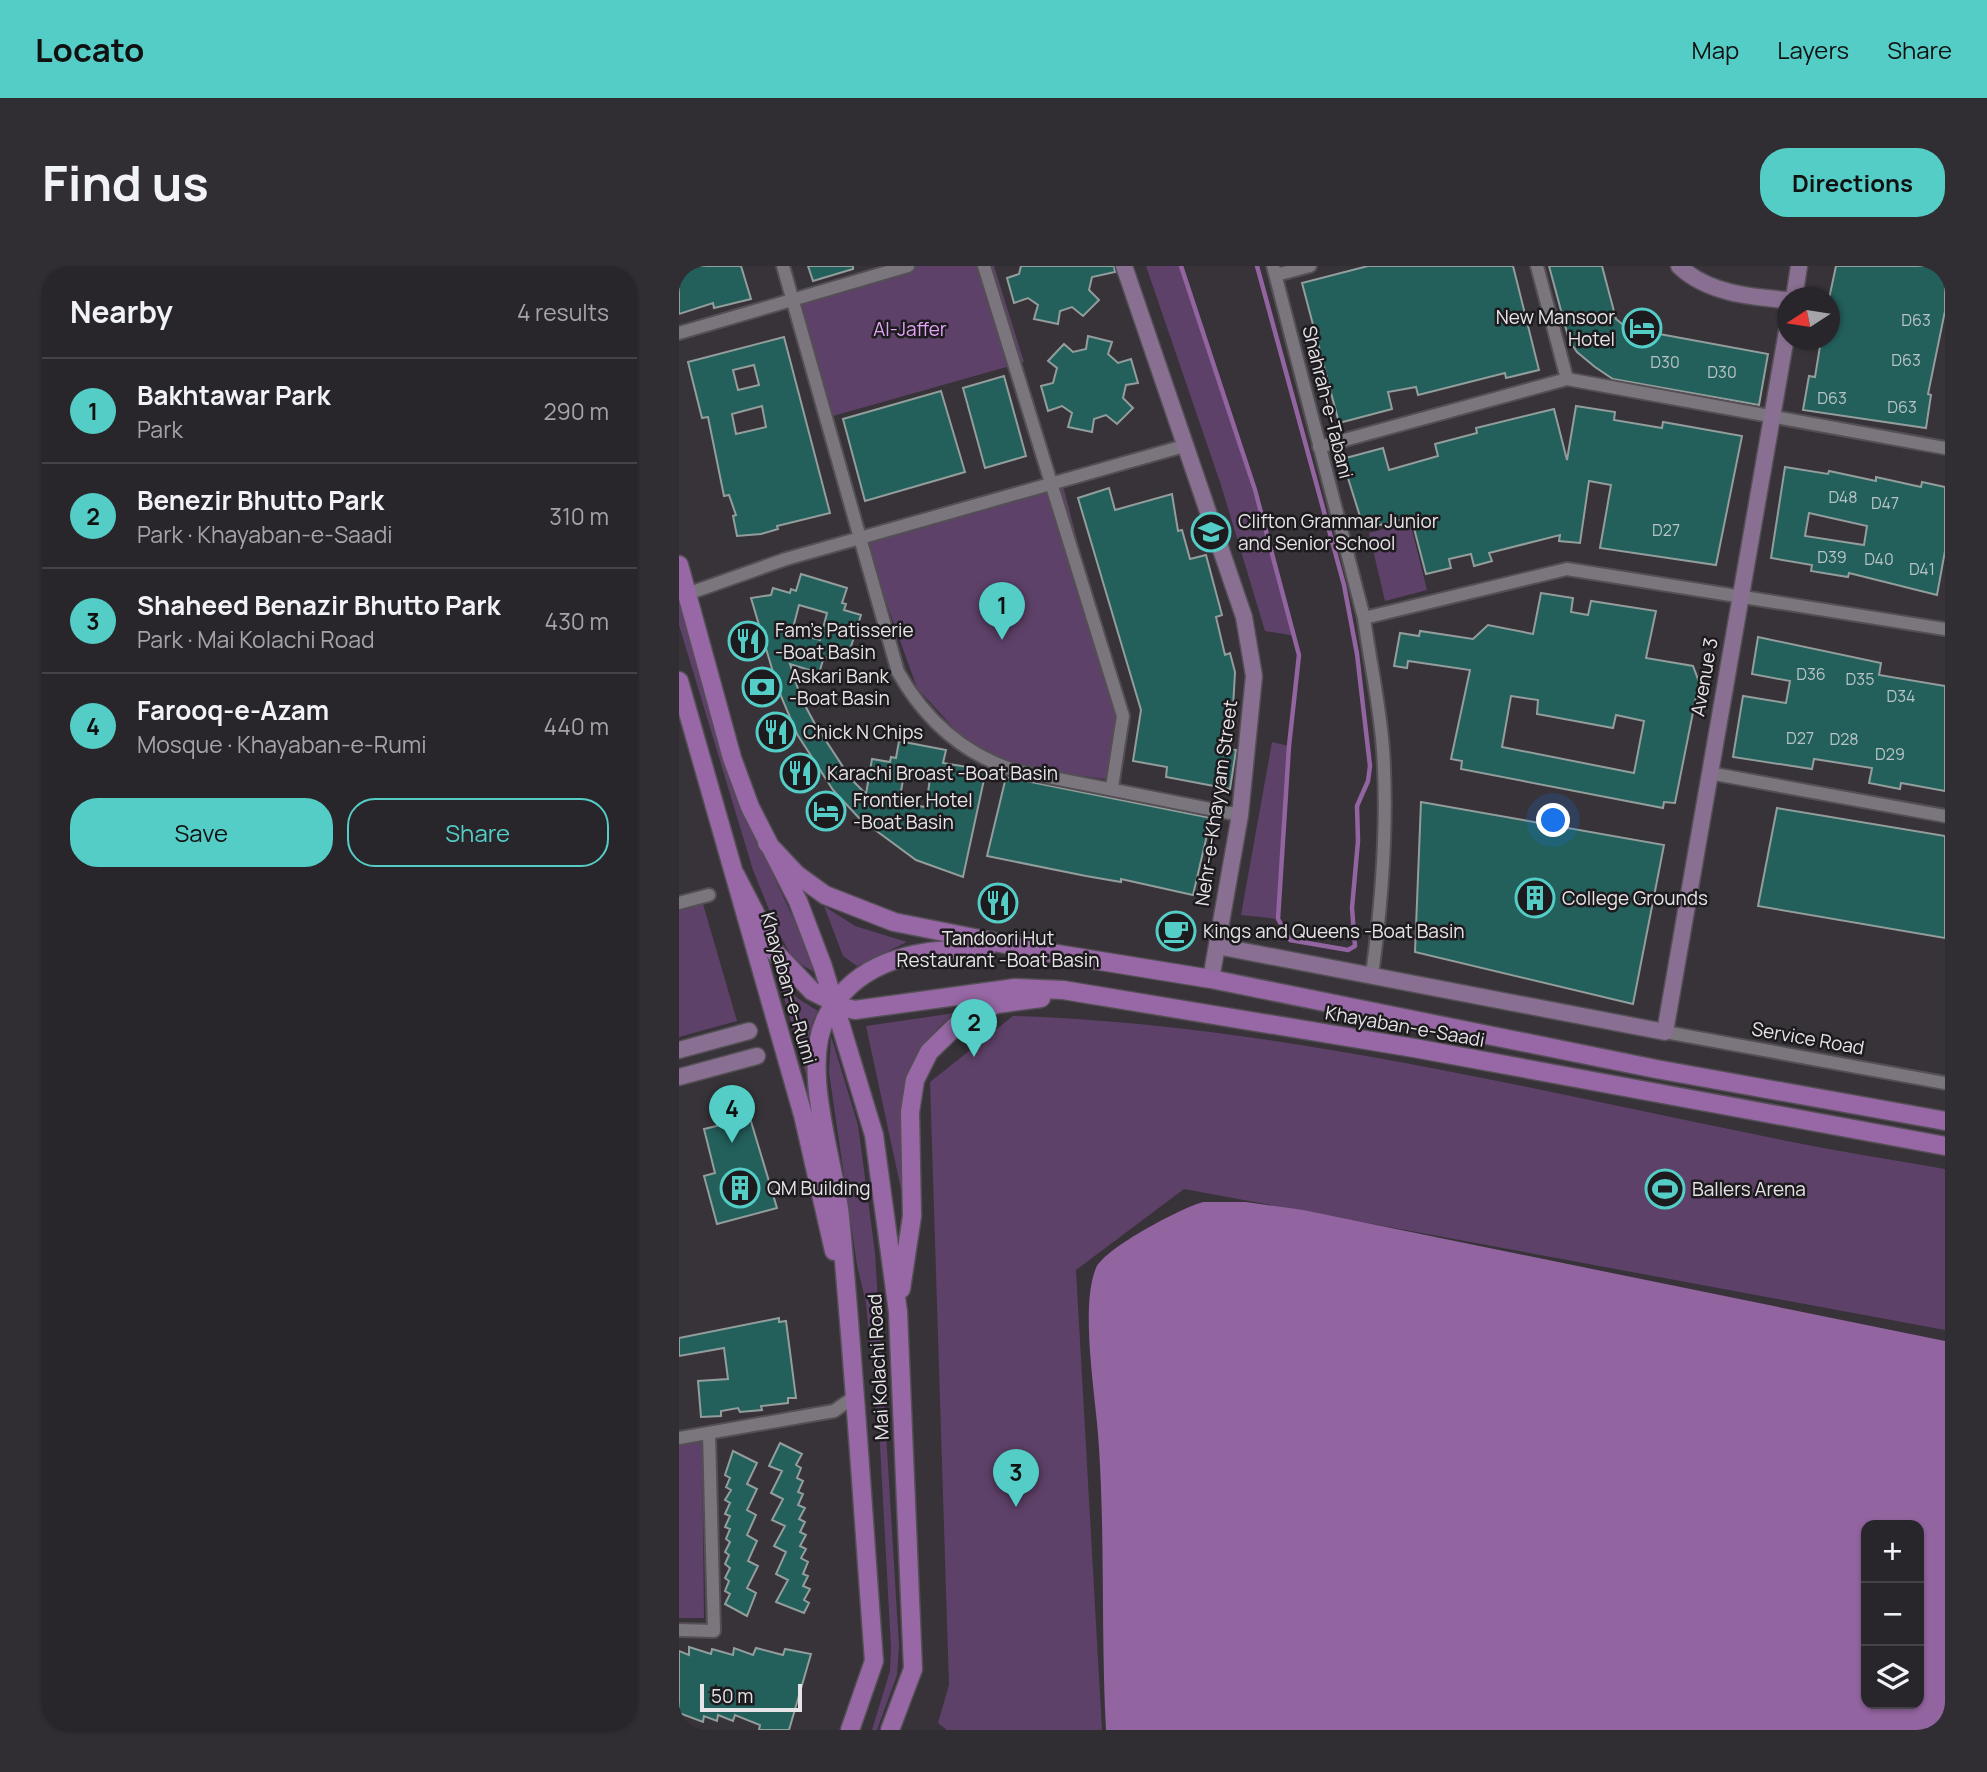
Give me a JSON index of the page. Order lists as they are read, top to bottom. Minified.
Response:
{"streets":{"main road":["Khayaban-e-Rumi","Khayaban-e-Saadi","Mai Kolachi Road"],"street":["Shahrah-e-Tabani","Avenue 3","Nehr-e-Khayyam Street","Service Road"]},"crossings":[["Avenue 3","Service Road"],["Nehr-e-Khayyam Street","Khayaban-e-Saadi"],["Khayaban-e-Rumi","Khayaban-e-Saadi"],["Khayaban-e-Rumi","Mai Kolachi Road"],["Khayaban-e-Saadi","Mai Kolachi Road"]],"parks":["Al-Jaffer"],"places":{"hotel":["New Mansoor Hotel","Frontier Hotel -Boat Basin"],"school or university":["Clifton Grammar Junior and Senior School"],"restaurant":["Fam's Patisserie -Boat Basin","Chick N Chips","Karachi Broast -Boat Basin","Tandoori Hut Restaurant -Boat Basin"],"bank":["Askari Bank -Boat Basin"],"building":["College Grounds","QM Building"],"cafe":["Kings and Queens -Boat Basin"],"sports":["Ballers Arena"]},"house_numbers":["D63","D63","D30","D30","D63","D63","D48","D47","D27","D39","D40","D41","D36","D35","D34","D27","D28","D29"],"scale_bar":"50 m","north":"left","page":{"header":"Locato","nav":["Map","Layers","Share"],"buttons":["Directions",["Save","Share"]],"title":"Find us","heading":["Nearby","4 results"],"list":[{"mark":"1","name":"Bakhtawar Park","note":"Park","value":"290 m"},{"mark":"2","name":"Benezir Bhutto Park","note":"Park · Khayaban-e-Saadi","value":"310 m"},{"mark":"3","name":"Shaheed Benazir Bhutto Park","note":"Park · Mai Kolachi Road","value":"430 m"},{"mark":"4","name":"Farooq-e-Azam","note":"Mosque · Khayaban-e-Rumi","value":"440 m"}],"pins":["1","2","4","3"],"map_buttons":["+","−"],"scale":"50 m"}}
